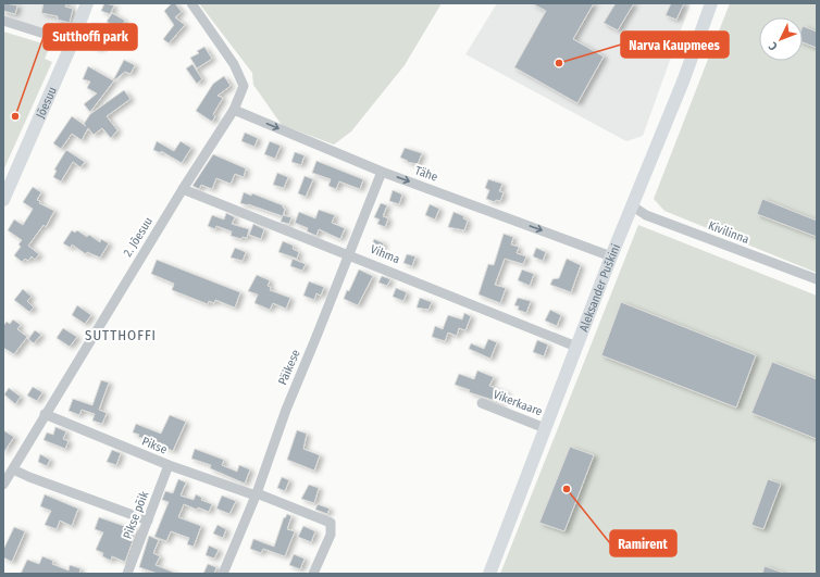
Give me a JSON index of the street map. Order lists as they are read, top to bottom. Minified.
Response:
{"streets":{"main road":["Jõesuu","Aleksander Puškini"],"street":["Tähe","Kivilinna","2. Jõesuu","Vihma","Päikese","Vikerkaare","Pikse","Pikse põik"]},"crossings":[["Tähe","2. Jõesuu"],["Tähe","Aleksander Puškini"],["Tähe","Päikese"],["Kivilinna","Aleksander Puškini"],["2. Jõesuu","Vihma"],["2. Jõesuu","Pikse"],["Vihma","Aleksander Puškini"],["Vihma","Päikese"],["Aleksander Puškini","Vikerkaare"],["Päikese","Pikse"],["Pikse","Pikse põik"]],"one_way":["Tähe"],"districts":["SUTTHOFFI"],"places":["Narva Kaupmees","Sutthoffi park","Ramirent"],"north":"bottom left"}
